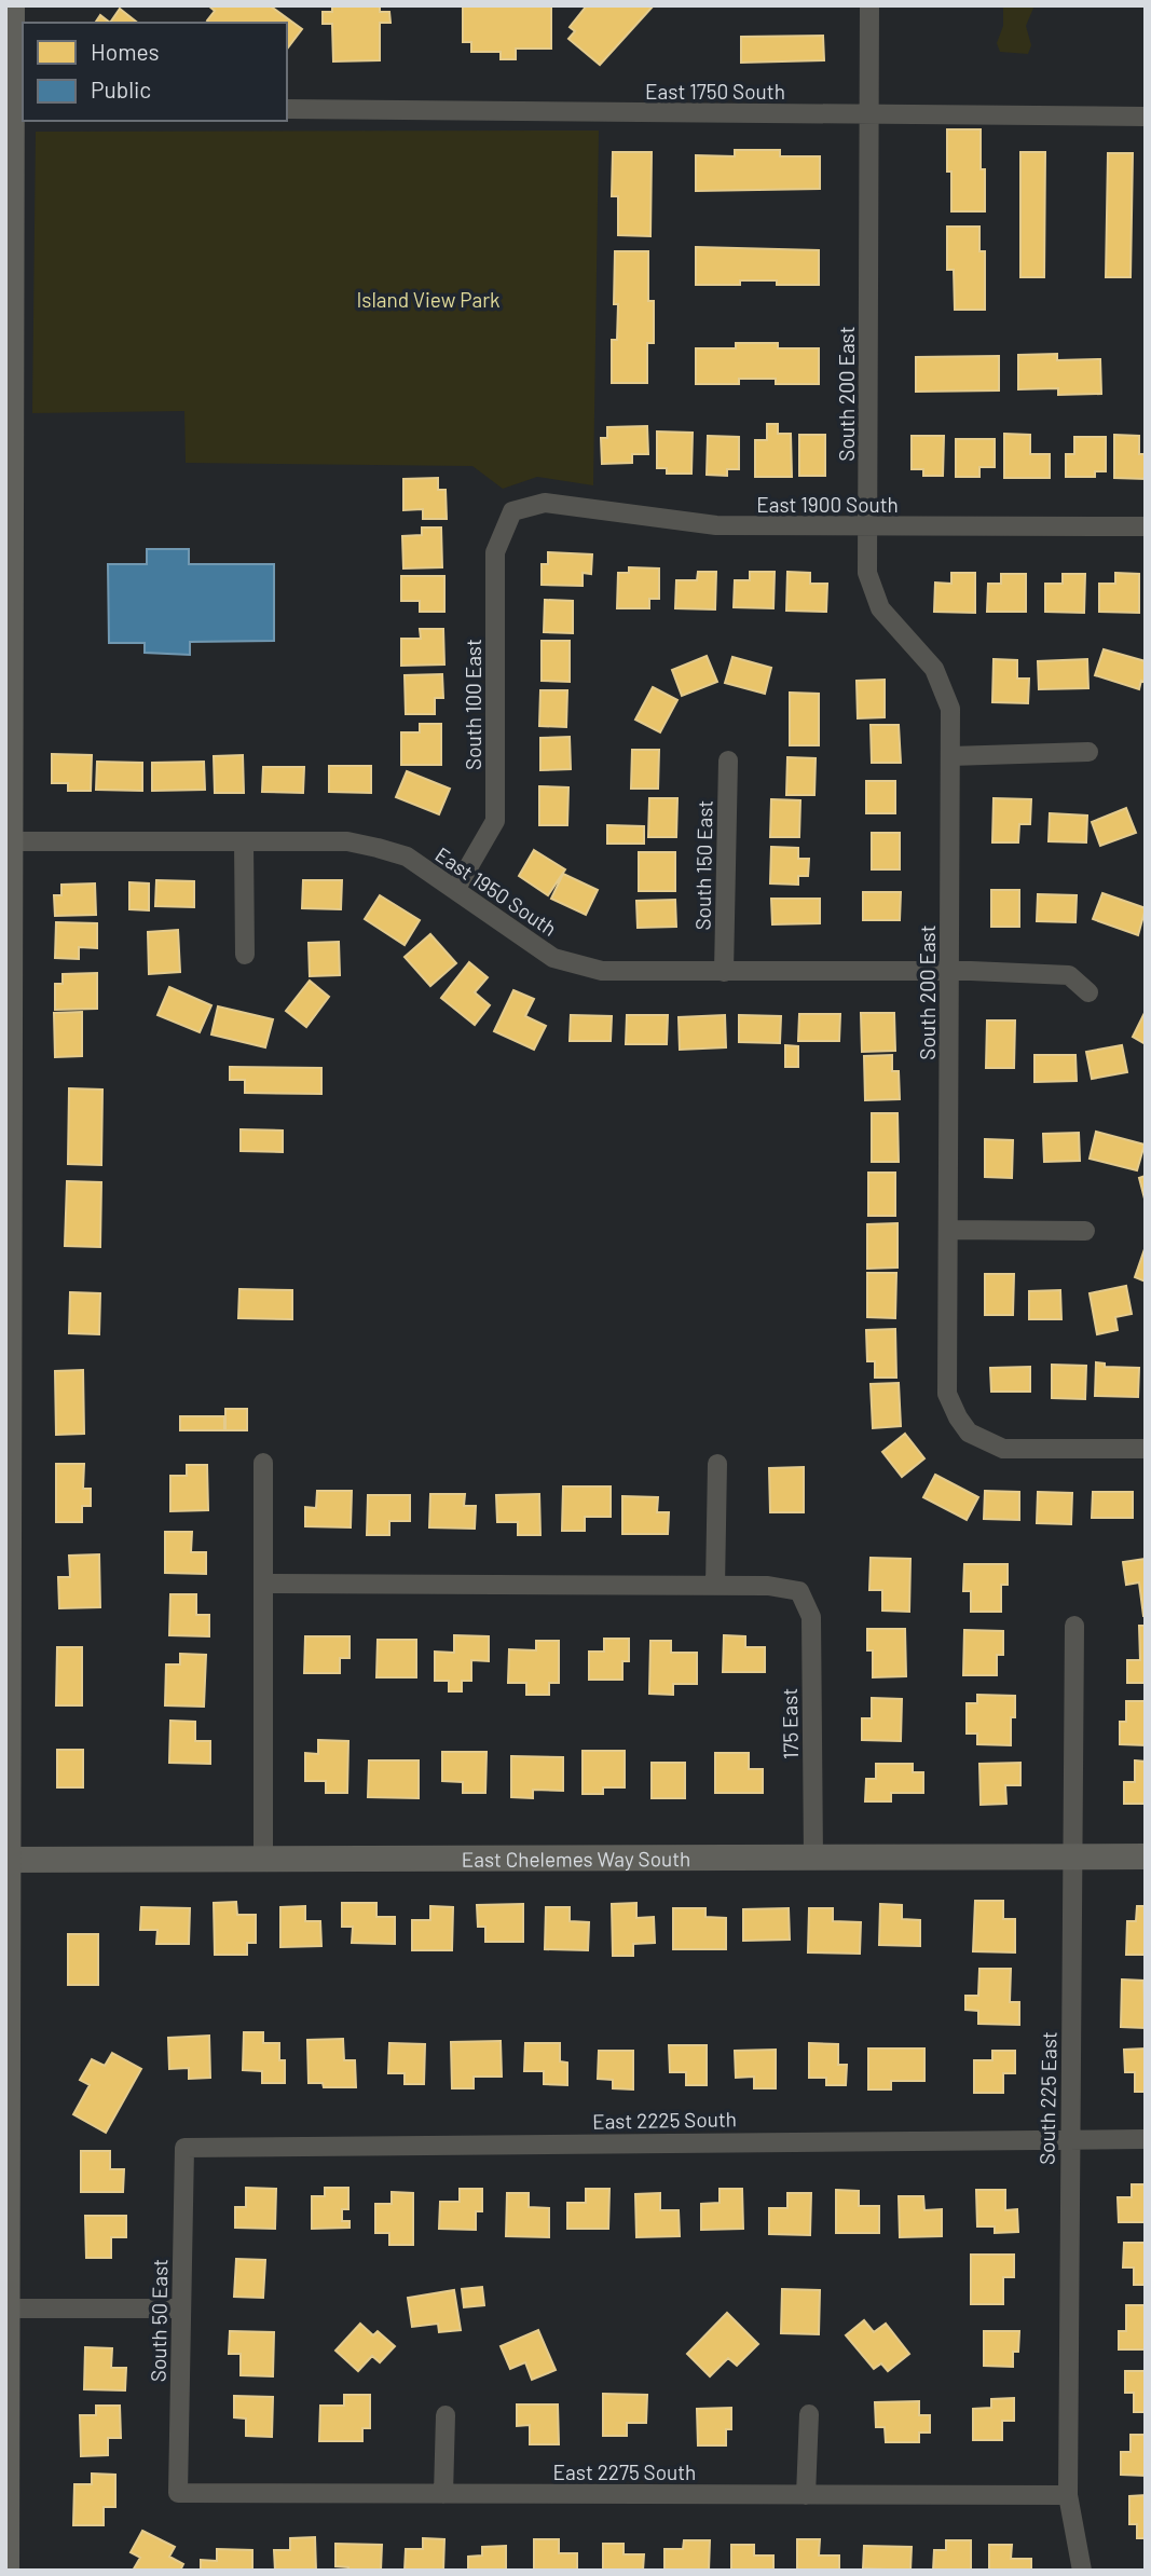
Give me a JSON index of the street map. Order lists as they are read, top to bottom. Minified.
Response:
{"streets":{"street":["East 1750 South","South 200 East","East 1900 South","South 100 East","South 150 East","East 1950 South","175 East","East Chelemes Way South","South 225 East","East 2225 South","South 50 East","East 2275 South"]},"crossings":[["East 1750 South","South 200 East"],["South 200 East","East 1900 South"],["South 200 East","East 1950 South"],["East 1900 South","South 100 East"],["South 100 East","East 1950 South"],["South 150 East","East 1950 South"],["175 East","East Chelemes Way South"],["East Chelemes Way South","South 225 East"],["South 225 East","East 2225 South"],["South 225 East","East 2275 South"],["East 2225 South","South 50 East"],["South 50 East","East 2275 South"]],"parks":["Island View Park"],"legend":["Homes","Public"]}
